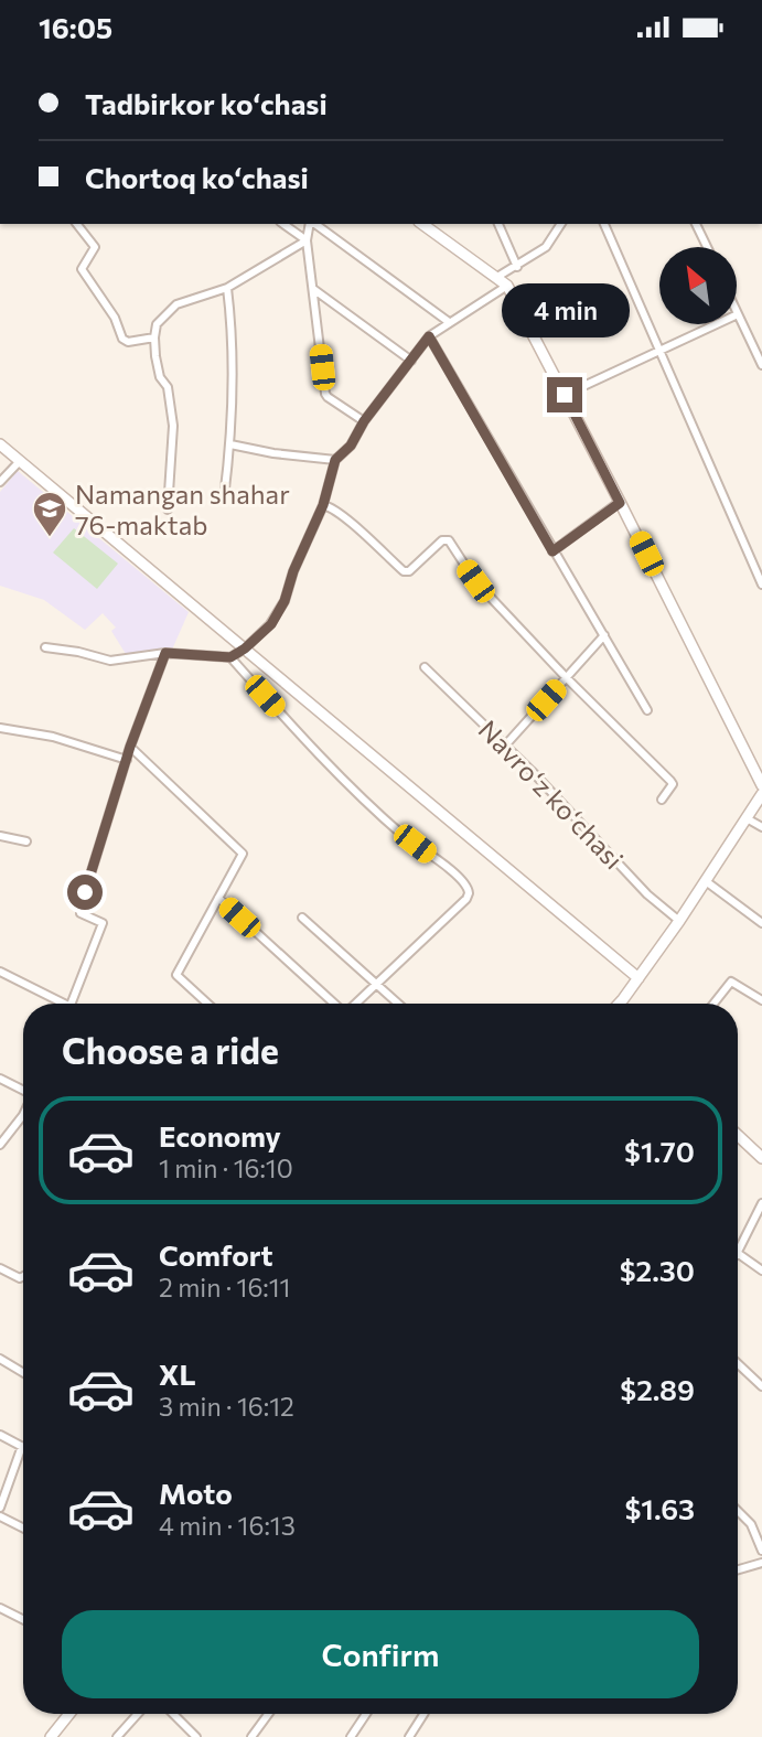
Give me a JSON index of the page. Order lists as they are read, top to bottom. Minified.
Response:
{"streets":{"street":["Navroʻz koʻchasi"]},"places":{"school or university":["Namangan shahar 76-maktab"]},"north":"top left","page":{"status":"16:05","banner":["Tadbirkor koʻchasi","Chortoq koʻchasi"],"bubble":"4 min","heading":"Choose a ride","list":[{"name":"Economy","note":"1 min · 16:10","value":"$1.70"},{"name":"Comfort","note":"2 min · 16:11","value":"$2.30"},{"name":"XL","note":"3 min · 16:12","value":"$2.89"},{"name":"Moto","note":"4 min · 16:13","value":"$1.63"}],"buttons":"Confirm"}}
